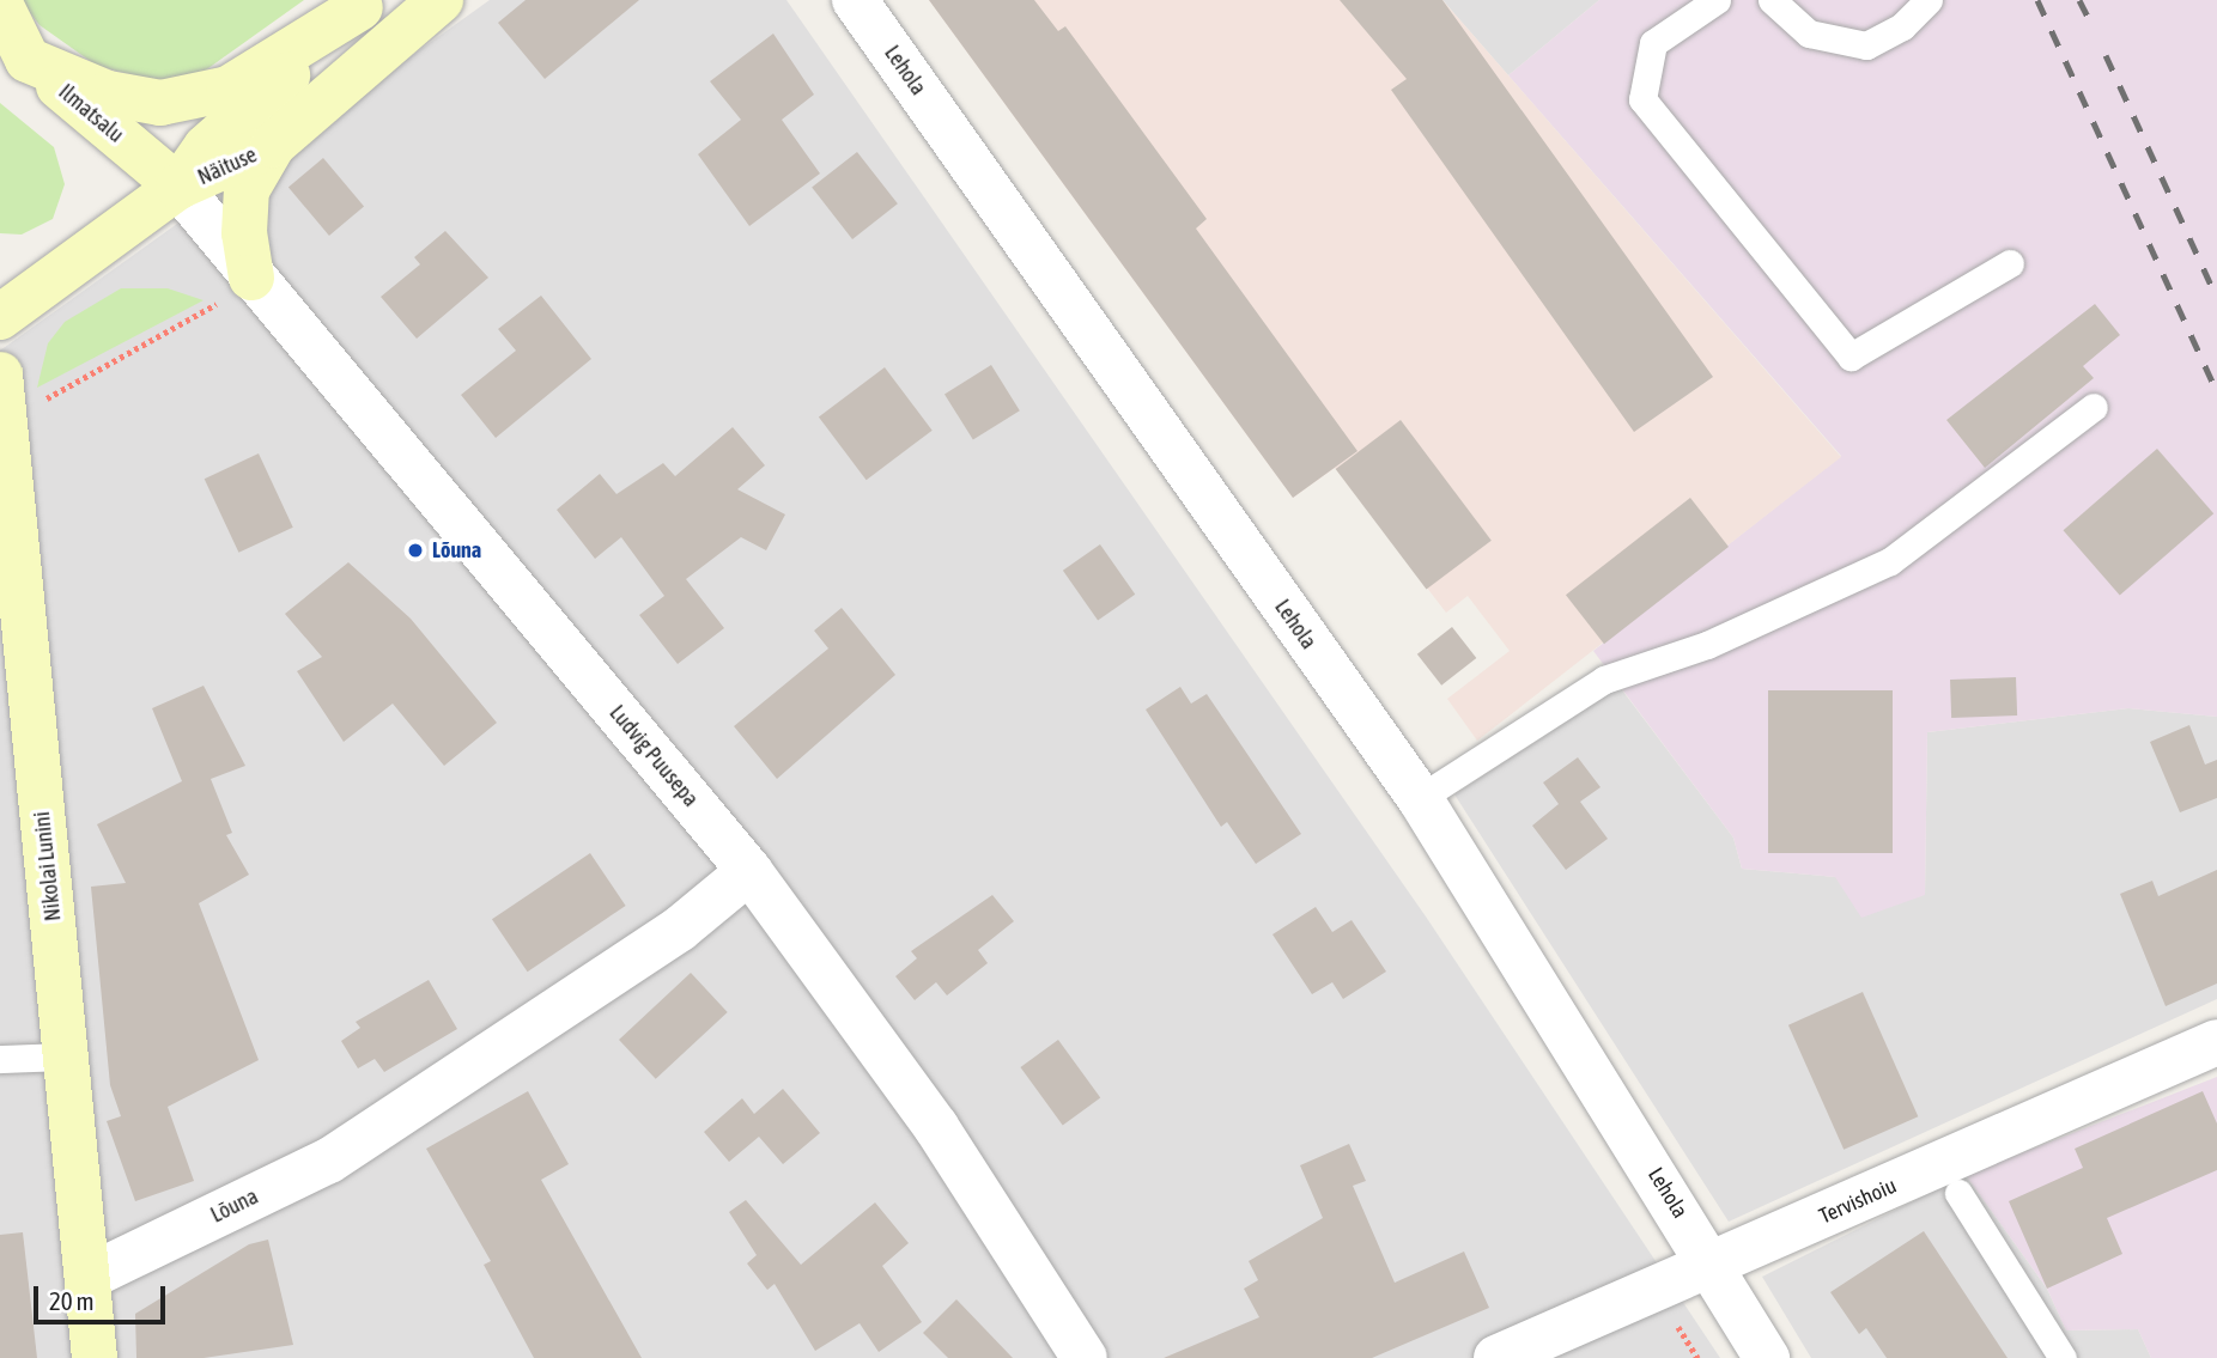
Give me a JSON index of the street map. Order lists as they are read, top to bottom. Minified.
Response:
{"streets":{"street":["Lehola","Ilmatsalu","Näituse","Ludvig Puusepa","Nikolai Lunini","Tervishoiu","Lõuna"]},"crossings":[["Lehola","Tervishoiu"],["Ilmatsalu","Näituse"],["Ilmatsalu","Ludvig Puusepa"],["Näituse","Ludvig Puusepa"],["Ludvig Puusepa","Lõuna"],["Nikolai Lunini","Lõuna"]],"places":["Lõuna"],"scale_bar":"20 m"}
